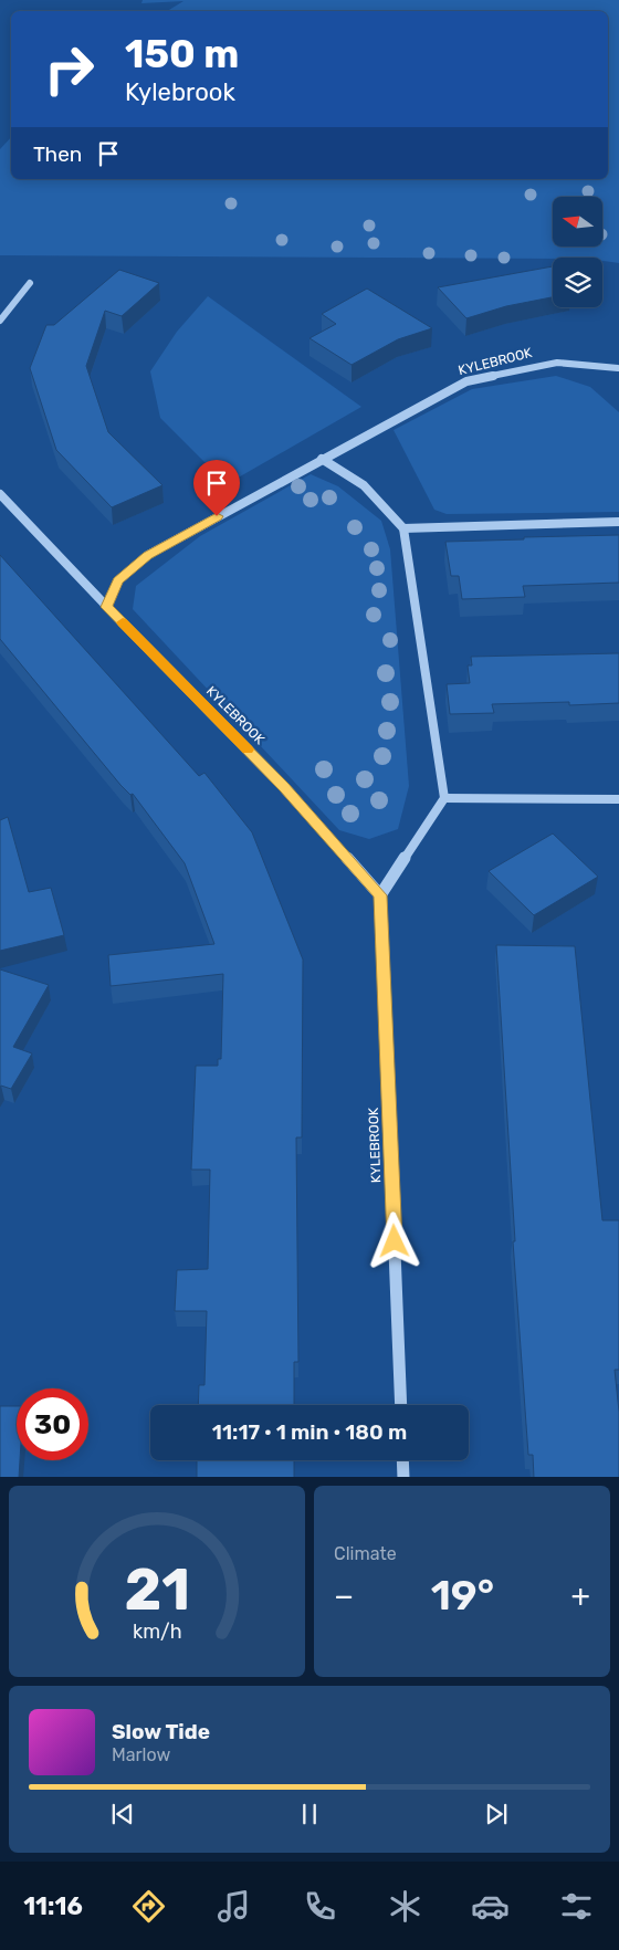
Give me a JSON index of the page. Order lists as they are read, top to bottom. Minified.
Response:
{"streets":{"street":["KYLEBROOK"]},"north":"left","page":{"turn":["150 m","Kylebrook"],"then":"Then","limit":"30","trip":"11:17 · 1 min · 180 m","tile":"Climate","heat":["−","19°","+"],"song":["Slow Tide","Marlow"],"tabs":"11:16","gauge":["21","km/h"]}}
